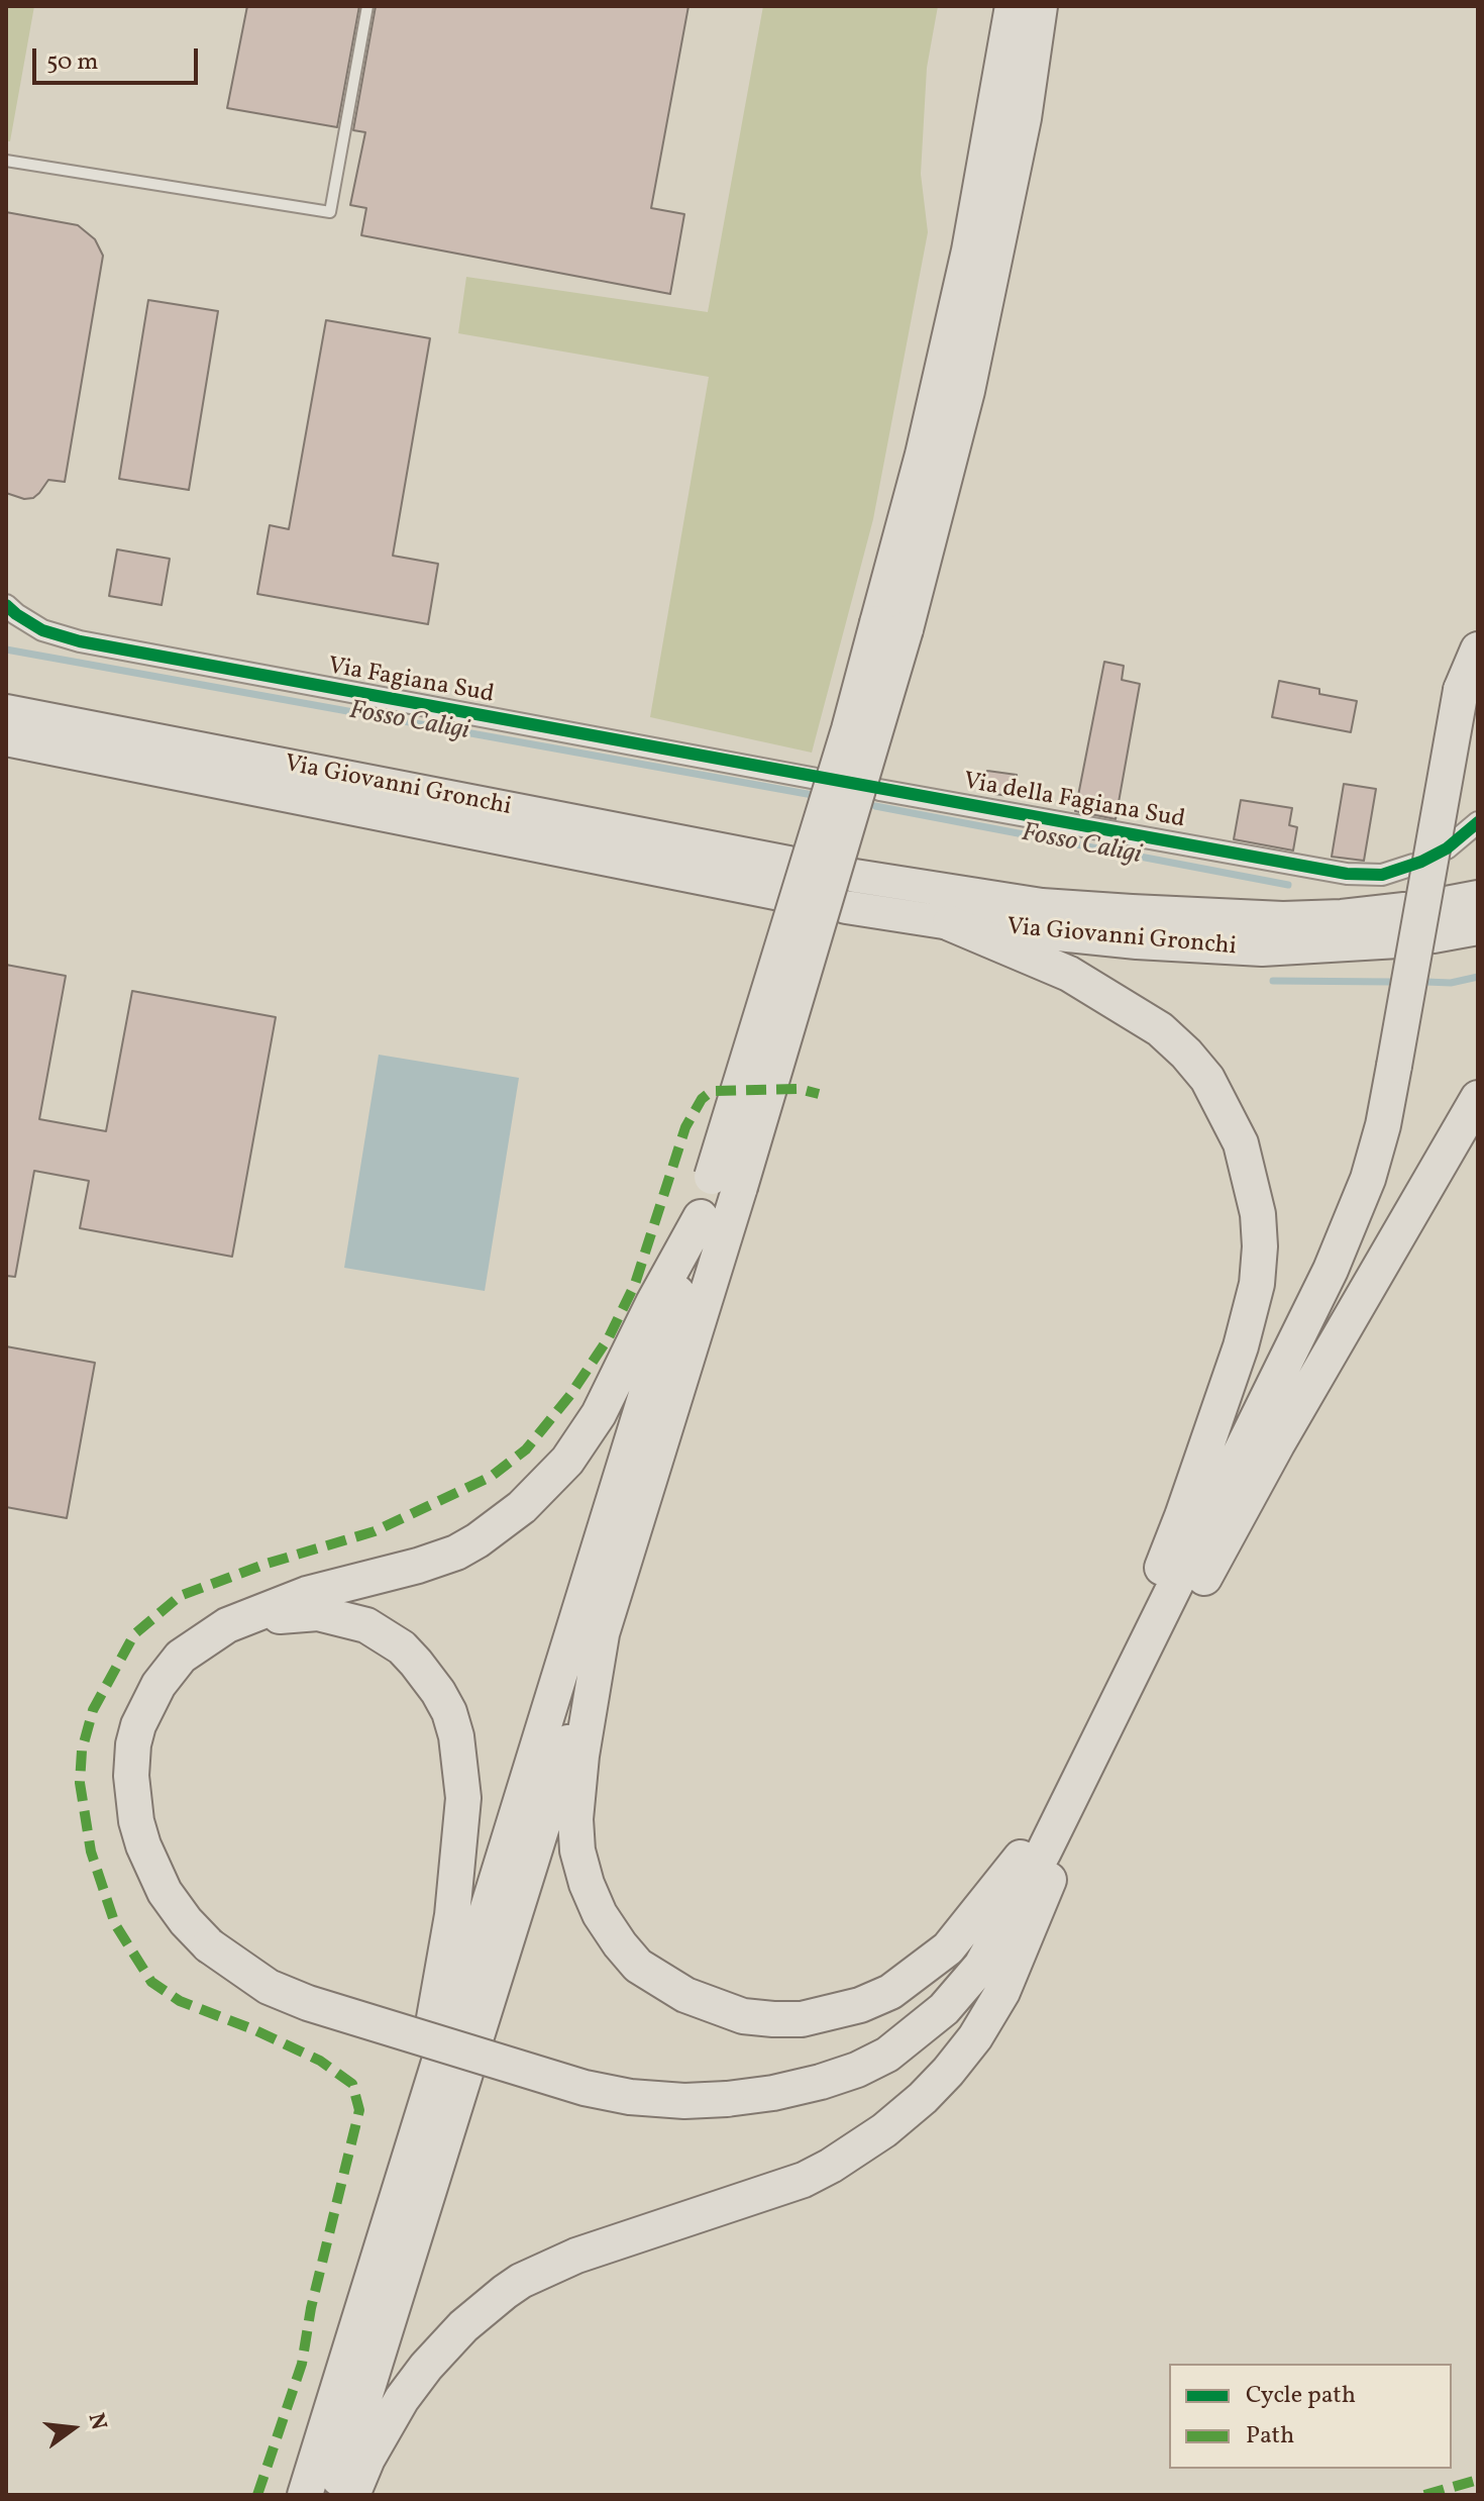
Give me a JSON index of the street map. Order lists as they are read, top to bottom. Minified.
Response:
{"streets":{"main road":["Via Giovanni Gronchi"],"street":["Via Fagiana Sud","Via della Fagiana Sud"]},"water":["Fosso Caligi"],"legend":["Cycle path","Path"],"scale_bar":"50 m","north":"right"}
